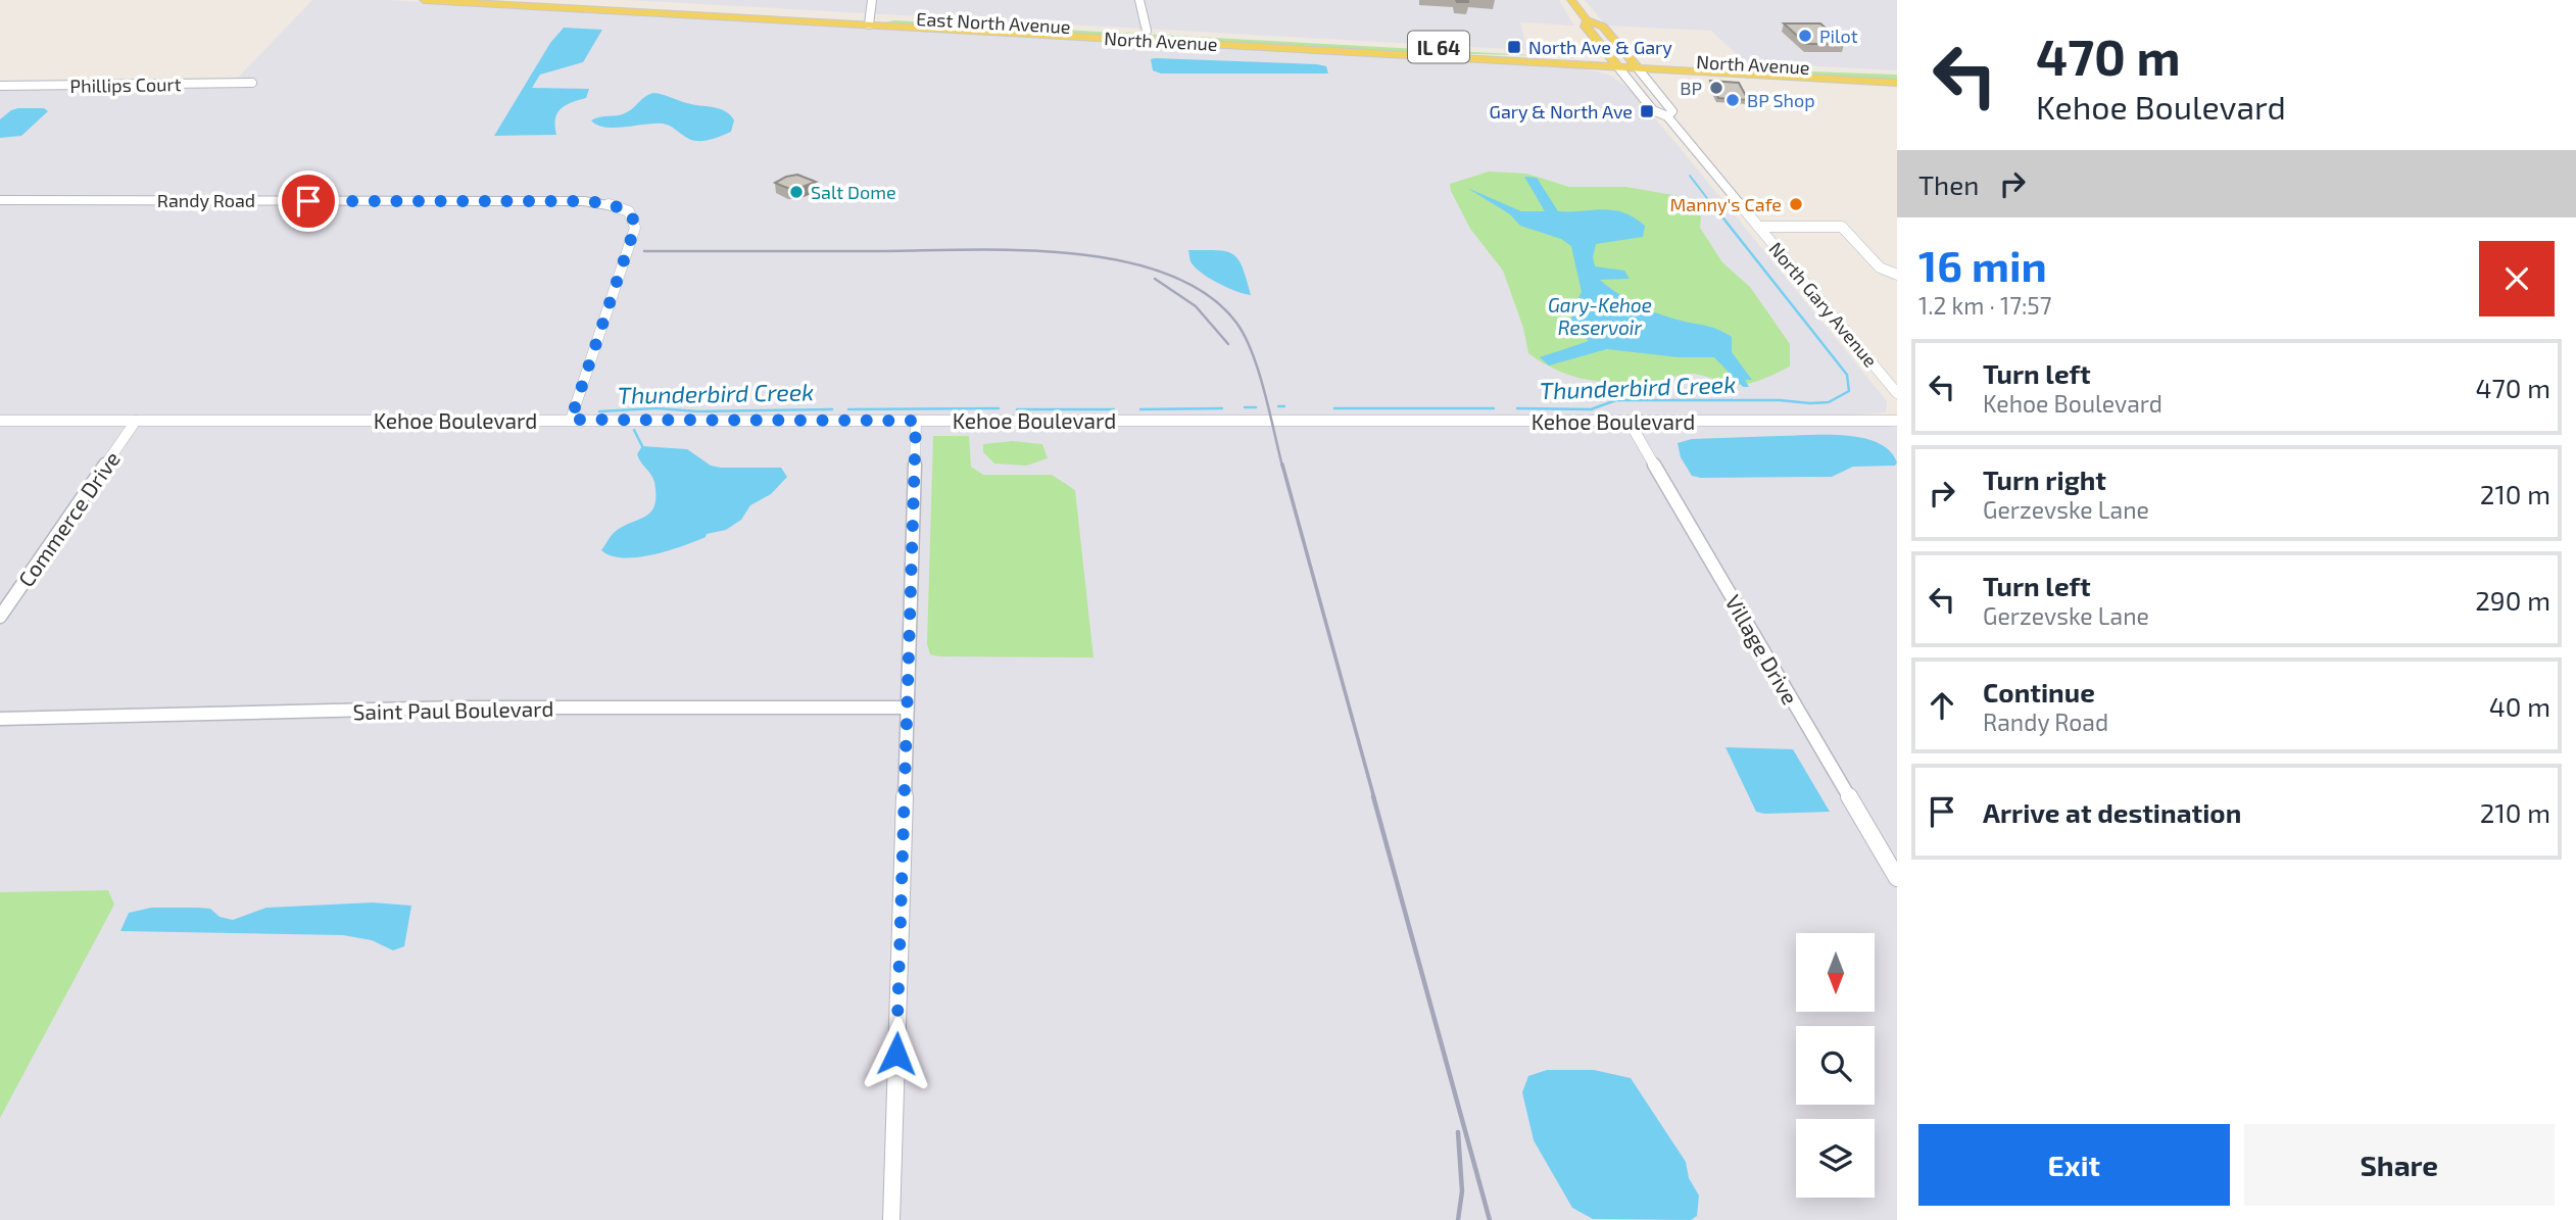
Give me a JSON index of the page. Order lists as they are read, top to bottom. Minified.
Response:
{"streets":{"main road":["East North Avenue","North Avenue","IL 64","North Gary Avenue"],"street":["Phillips Court","Randy Road","Kehoe Boulevard","Commerce Drive","Village Drive","Saint Paul Boulevard"]},"crossings":[["East North Avenue","North Avenue"],["East North Avenue","North Gary Avenue"],["North Avenue","North Gary Avenue"],["Kehoe Boulevard","Commerce Drive"],["Kehoe Boulevard","Village Drive"]],"water":["Gary-Kehoe Reservoir","Thunderbird Creek"],"places":{"other":["Pilot","BP","BP Shop","Salt Dome","Manny's Cafe"],"transit":["North Ave & Gary","Gary & North Ave"]},"north":"bottom","page":{"turn":["470 m","Kehoe Boulevard"],"then":"Then","heading":["16 min","1.2 km · 17:57"],"list":[{"name":"Turn left","note":"Kehoe Boulevard","value":"470 m"},{"name":"Turn right","note":"Gerzevske Lane","value":"210 m"},{"name":"Turn left","note":"Gerzevske Lane","value":"290 m"},{"name":"Continue","note":"Randy Road","value":"40 m"},{"name":"Arrive at destination","value":"210 m"}],"buttons":["Exit","Share"]}}
